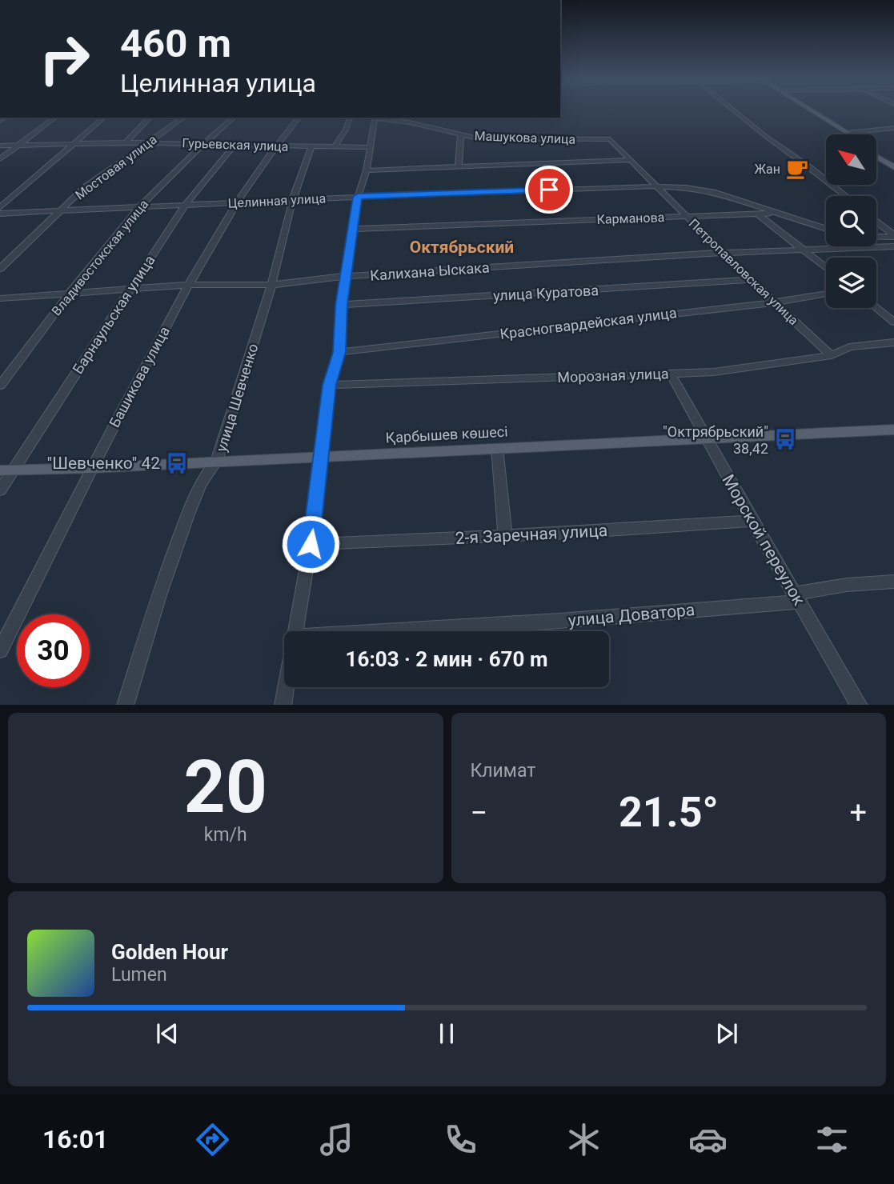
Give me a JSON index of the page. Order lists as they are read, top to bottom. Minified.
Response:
{"streets":{"main road":["Қарбышев көшесі"],"street":["Машукова улица","Гурьевская улица","Мостовая улица","Целинная улица","Карманова","Владивостокская улица","Калихана Ыскака","Петропавловская улица","улица Куратова","Барнаульская улица","Красногвардейская улица","Морозная улица","Башикова улица","улица Шевченко","2-я Заречная улица","Морской переулок","улица Доватора"]},"crossings":[["Машукова улица","Петропавловская улица"],["Гурьевская улица","Мостовая улица"],["Гурьевская улица","Владивостокская улица"],["Гурьевская улица","Барнаульская улица"],["Гурьевская улица","Башикова улица"],["Гурьевская улица","улица Шевченко"],["Мостовая улица","Целинная улица"],["Целинная улица","Владивостокская улица"],["Целинная улица","Петропавловская улица"],["Целинная улица","Барнаульская улица"],["Целинная улица","Башикова улица"],["Целинная улица","улица Шевченко"],["Карманова","Петропавловская улица"],["Владивостокская улица","Калихана Ыскака"],["Калихана Ыскака","Петропавловская улица"],["Калихана Ыскака","Барнаульская улица"],["Калихана Ыскака","Башикова улица"],["Калихана Ыскака","улица Шевченко"],["Петропавловская улица","улица Куратова"],["Петропавловская улица","Красногвардейская улица"],["Петропавловская улица","Морозная улица"],["Барнаульская улица","Қарбышев көшесі"],["Морозная улица","Морской переулок"],["Башикова улица","Қарбышев көшесі"],["улица Шевченко","Қарбышев көшесі"],["Қарбышев көшесі","Морской переулок"],["2-я Заречная улица","Морской переулок"],["Морской переулок","улица Доватора"]],"districts":["Октябрьский"],"places":{"cafe":["Жан"],"bus stop":["\"Октрябрьский\" 38,42","\"Шевченко\" 42"]},"north":"top left","page":{"turn":["460 m","Целинная улица"],"limit":"30","trip":"16:03 · 2 мин · 670 m","tile":[["20","km/h"],"Климат"],"heat":["−","21.5°","+"],"song":["Golden Hour","Lumen"],"tabs":"16:01"}}
